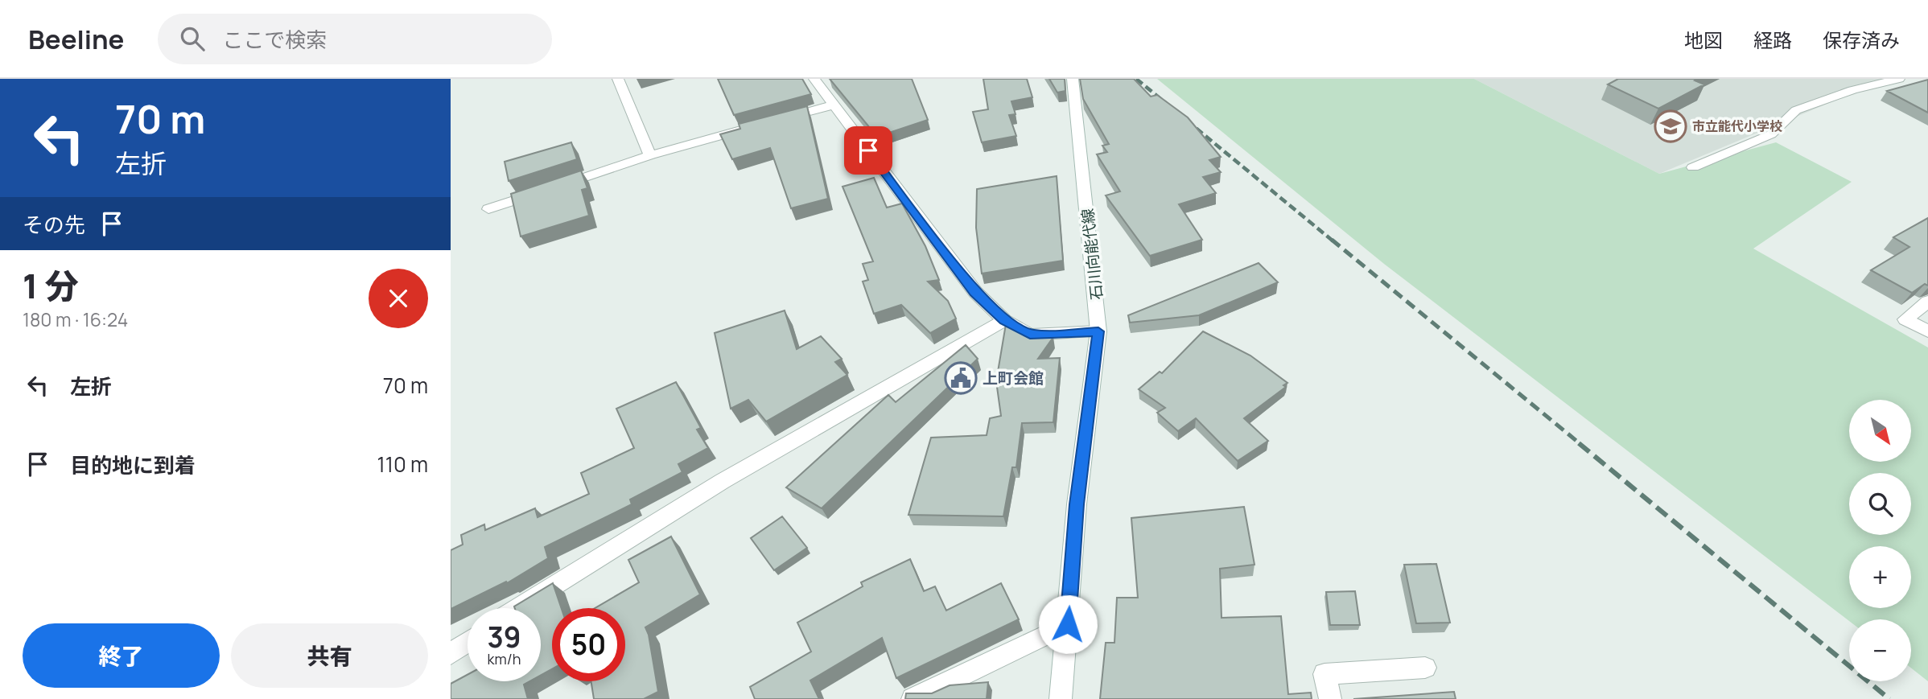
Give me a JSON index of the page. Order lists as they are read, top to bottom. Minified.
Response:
{"streets":{"street":["石川向能代線"]},"places":{"school or university":["市立能代小学校"],"public building":["上町会館"]},"north":"bottom right","page":{"header":"Beeline","search":"ここで検索","nav":["地図","経路","保存済み"],"turn":["70 m","左折"],"then":"その先","heading":["1 分","180 m · 16:24"],"list":[{"name":"左折","value":"70 m"},{"name":"目的地に到着","value":"110 m"}],"map_buttons":["+","−"],"speed":"39 km/h","limit":"50","buttons":["終了","共有"]}}
